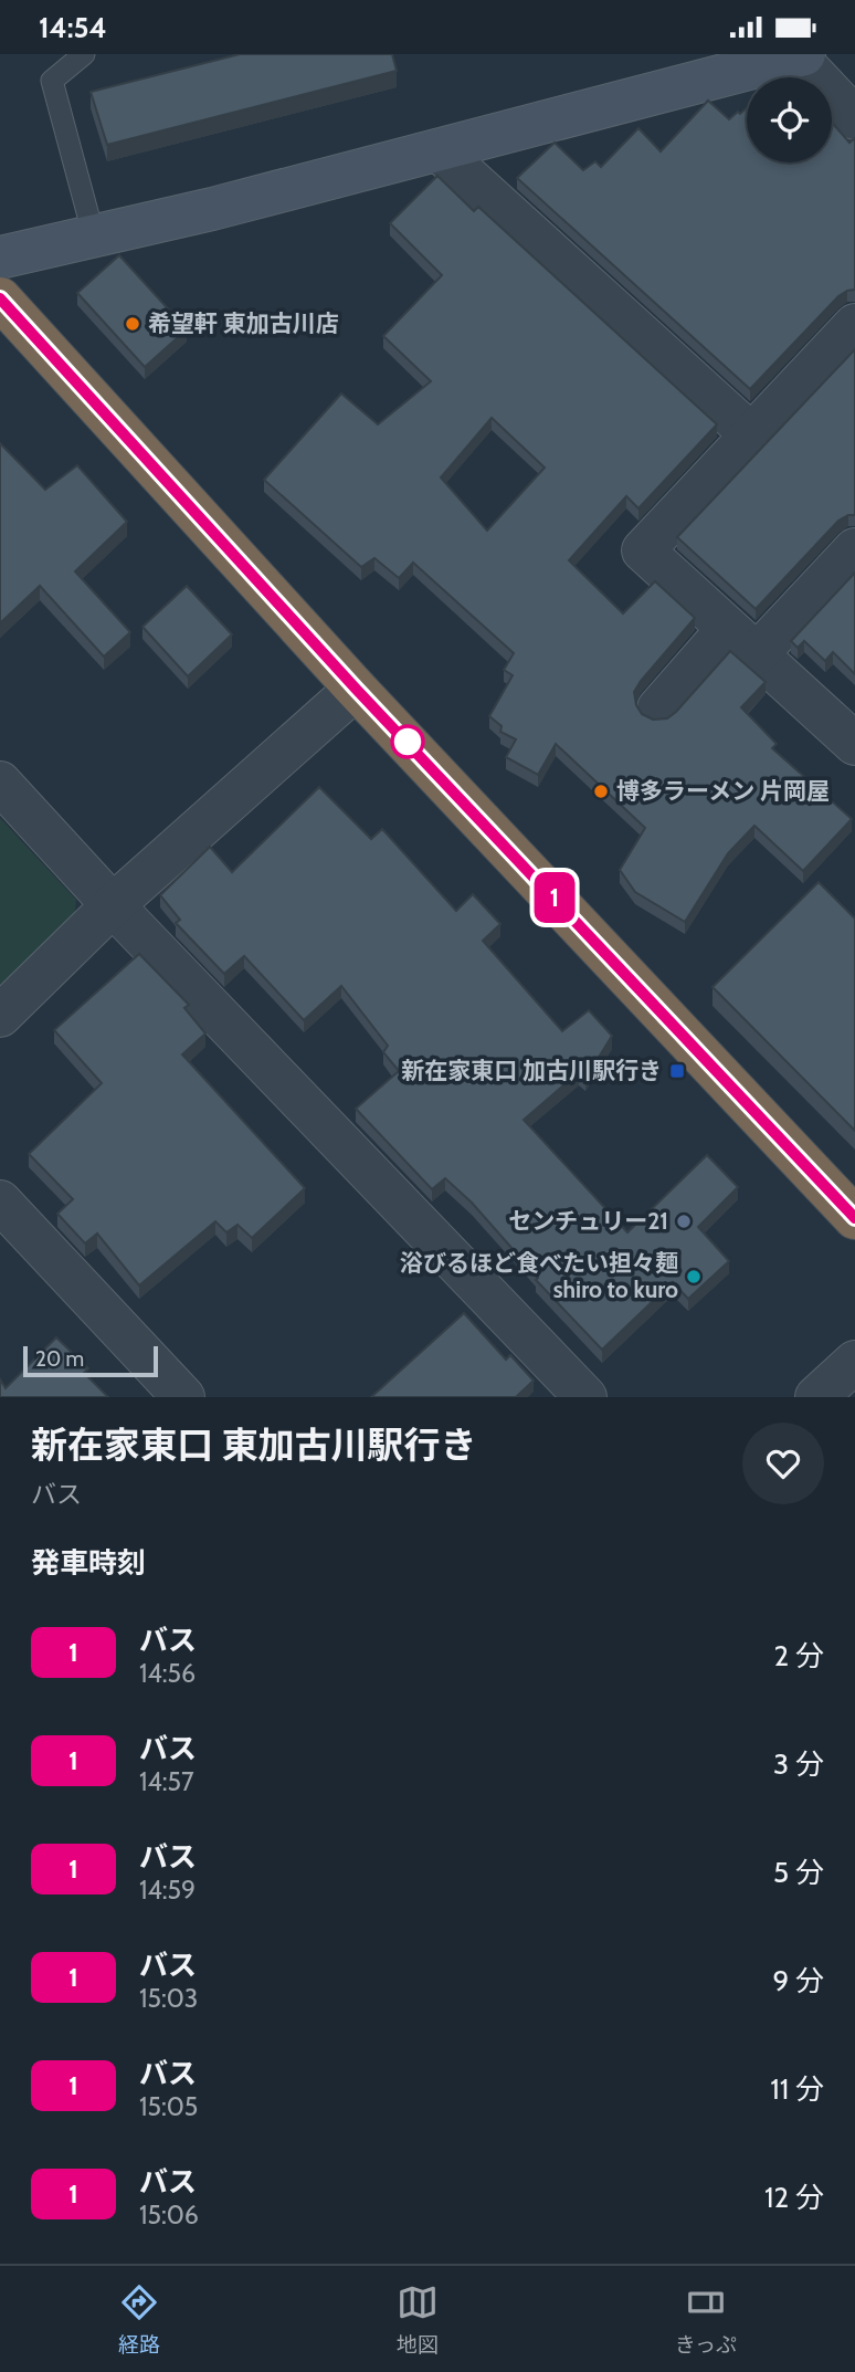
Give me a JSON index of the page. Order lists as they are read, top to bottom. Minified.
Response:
{"places":{"other":["希望軒 東加古川店","博多ラーメン 片岡屋","センチュリー21","浴びるほど食べたい担々麺 shiro to kuro"],"transit":["新在家東口 加古川駅行き"]},"lines":["bus line 1"],"scale_bar":"20 m","page":{"status":"14:54","on_map":"1","scale":"20 m","heading":[["新在家東口 東加古川駅行き","バス"],"発車時刻"],"list":[{"mark":"1","name":"バス","note":"14:56","value":"2 分"},{"mark":"1","name":"バス","note":"14:57","value":"3 分"},{"mark":"1","name":"バス","note":"14:59","value":"5 分"},{"mark":"1","name":"バス","note":"15:03","value":"9 分"},{"mark":"1","name":"バス","note":"15:05","value":"11 分"},{"mark":"1","name":"バス","note":"15:06","value":"12 分"}],"tabs":["経路","地図","きっぷ"]}}
